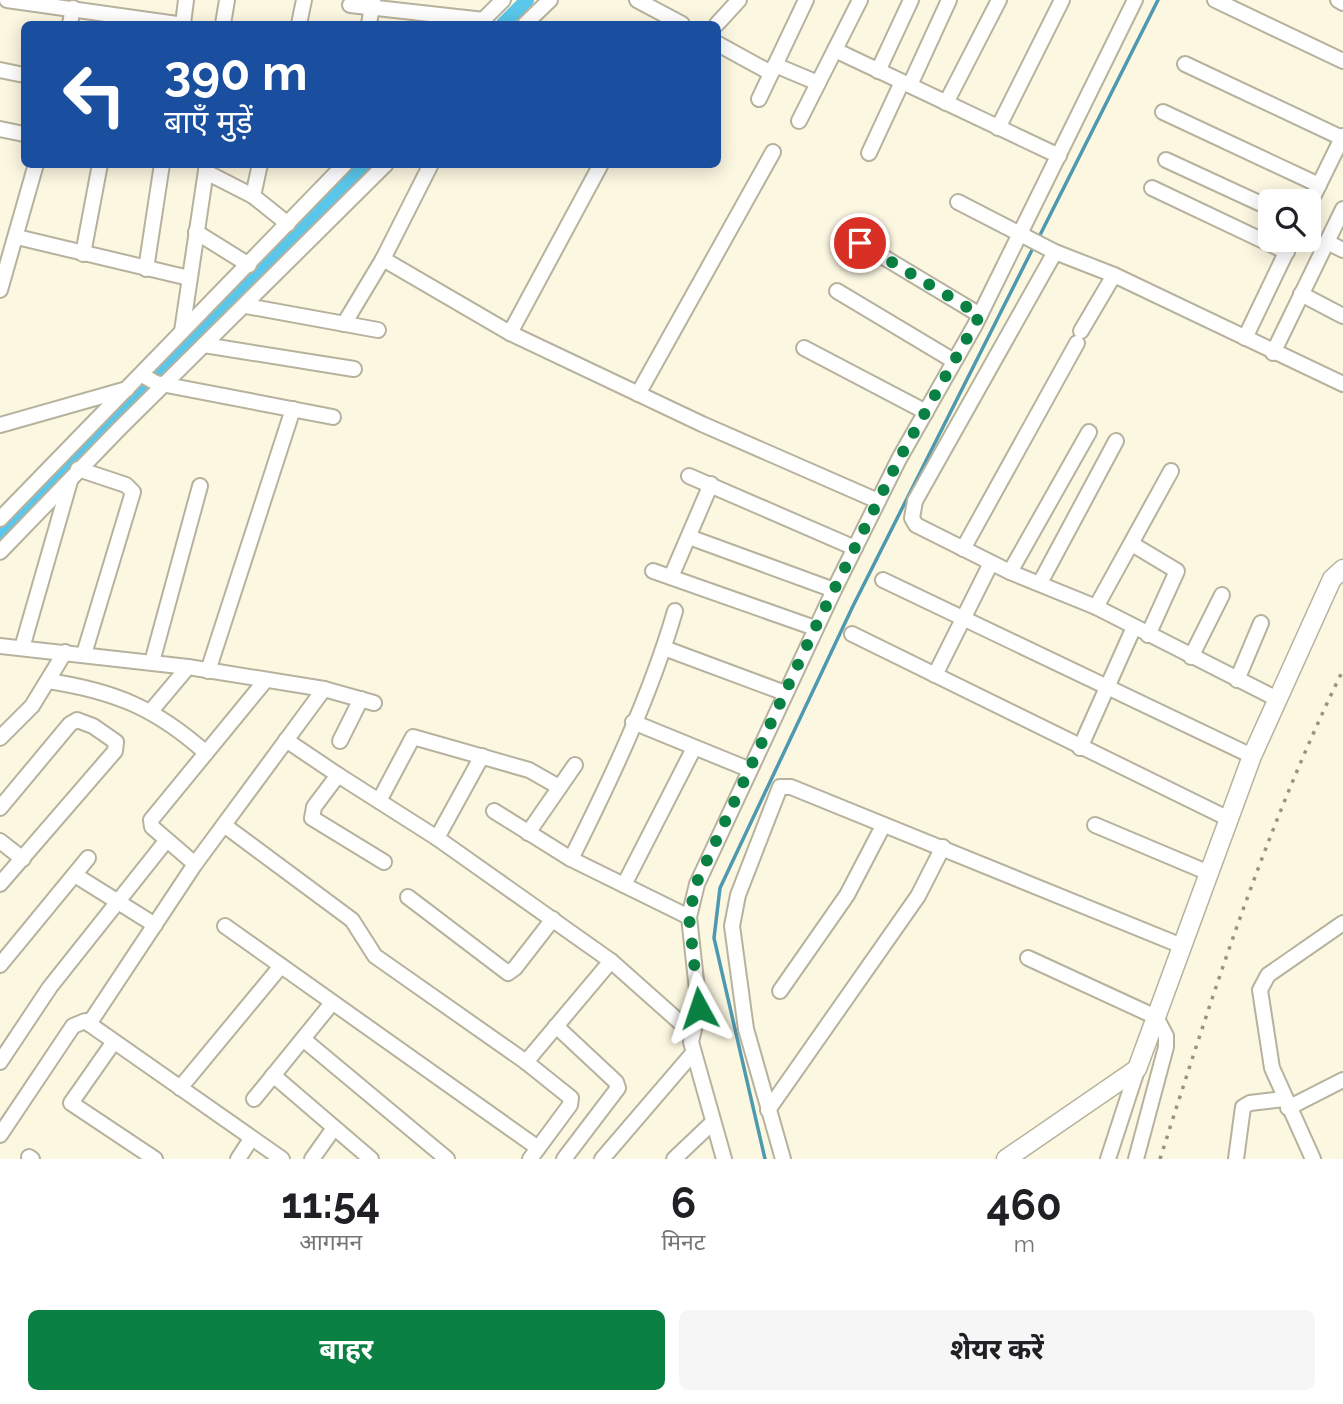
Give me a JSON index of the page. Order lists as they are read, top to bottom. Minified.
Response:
{"page":{"turn":["390 m","बाएँ मुड़ें"],"eta":["11:54","आगमन","6","मिनट","460","m"],"buttons":["बाहर","शेयर करें"]}}
